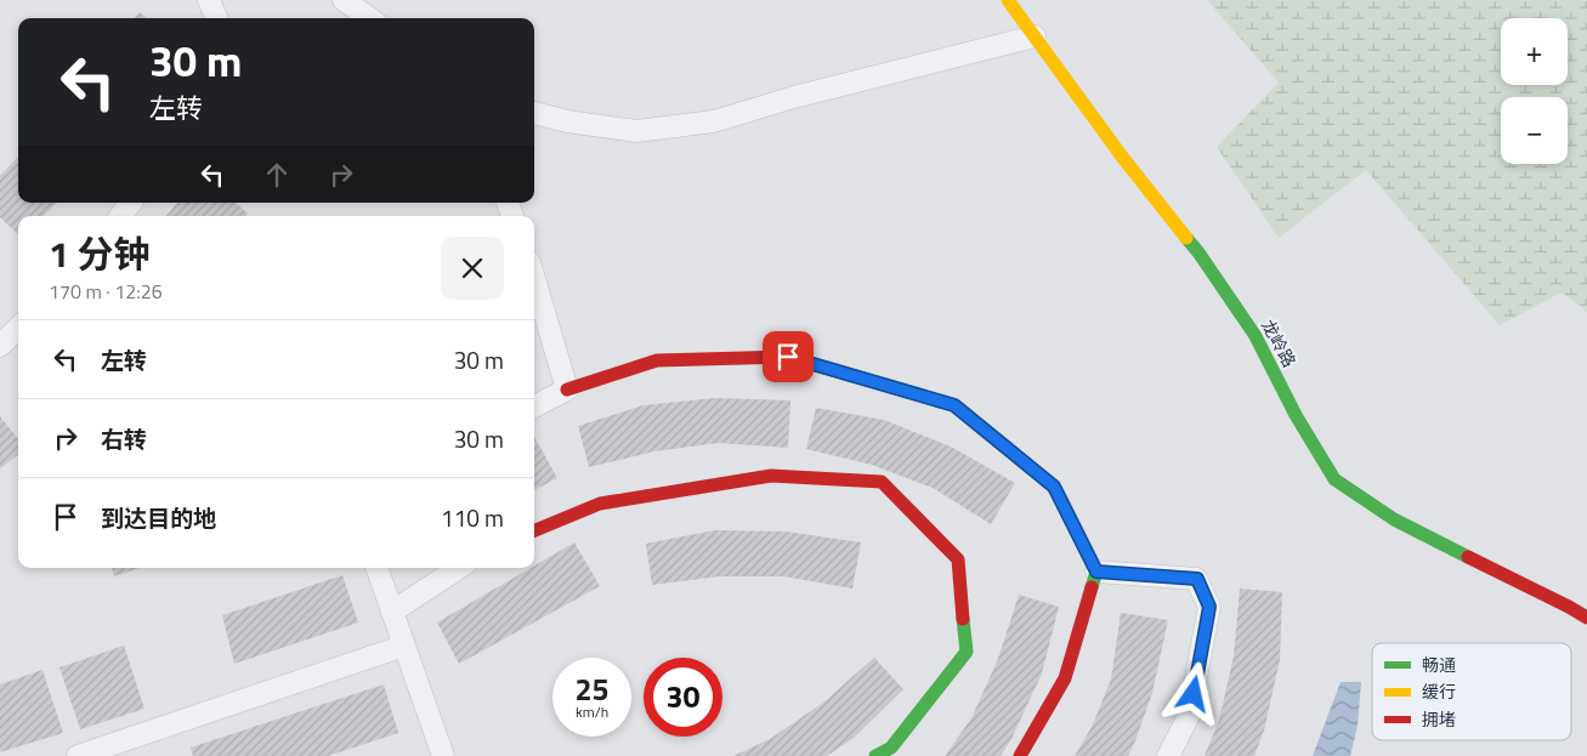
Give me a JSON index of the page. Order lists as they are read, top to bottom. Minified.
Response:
{"streets":{"street":["龙岭路"]},"legend":["畅通","缓行","拥堵"],"page":{"map_buttons":["+","−"],"turn":["30 m","左转"],"heading":["1 分钟","170 m · 12:26"],"list":[{"name":"左转","value":"30 m"},{"name":"右转","value":"30 m"},{"name":"到达目的地","value":"110 m"}],"speed":"25 km/h","limit":"30"}}
